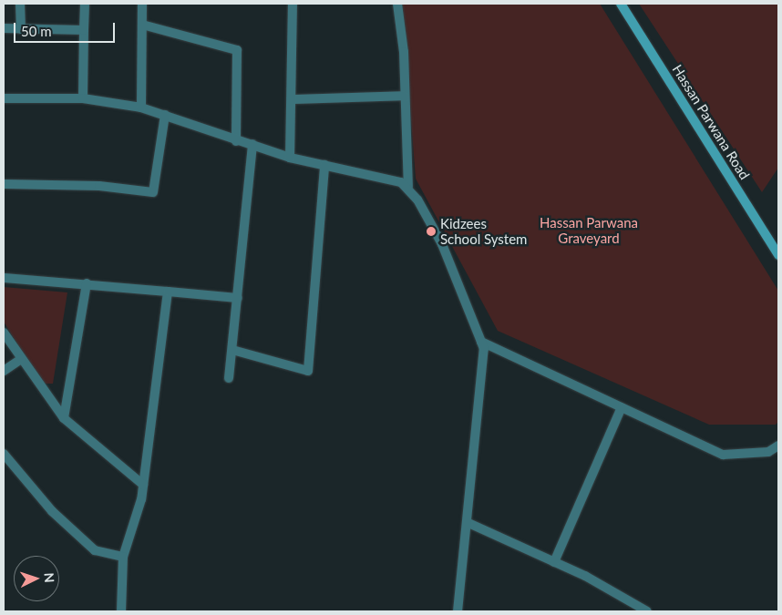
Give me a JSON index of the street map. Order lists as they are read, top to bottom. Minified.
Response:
{"streets":{"main road":["Hassan Parwana Road"]},"parks":["Hassan Parwana Graveyard"],"places":["Kidzees School System"],"scale_bar":"50 m","north":"right"}
